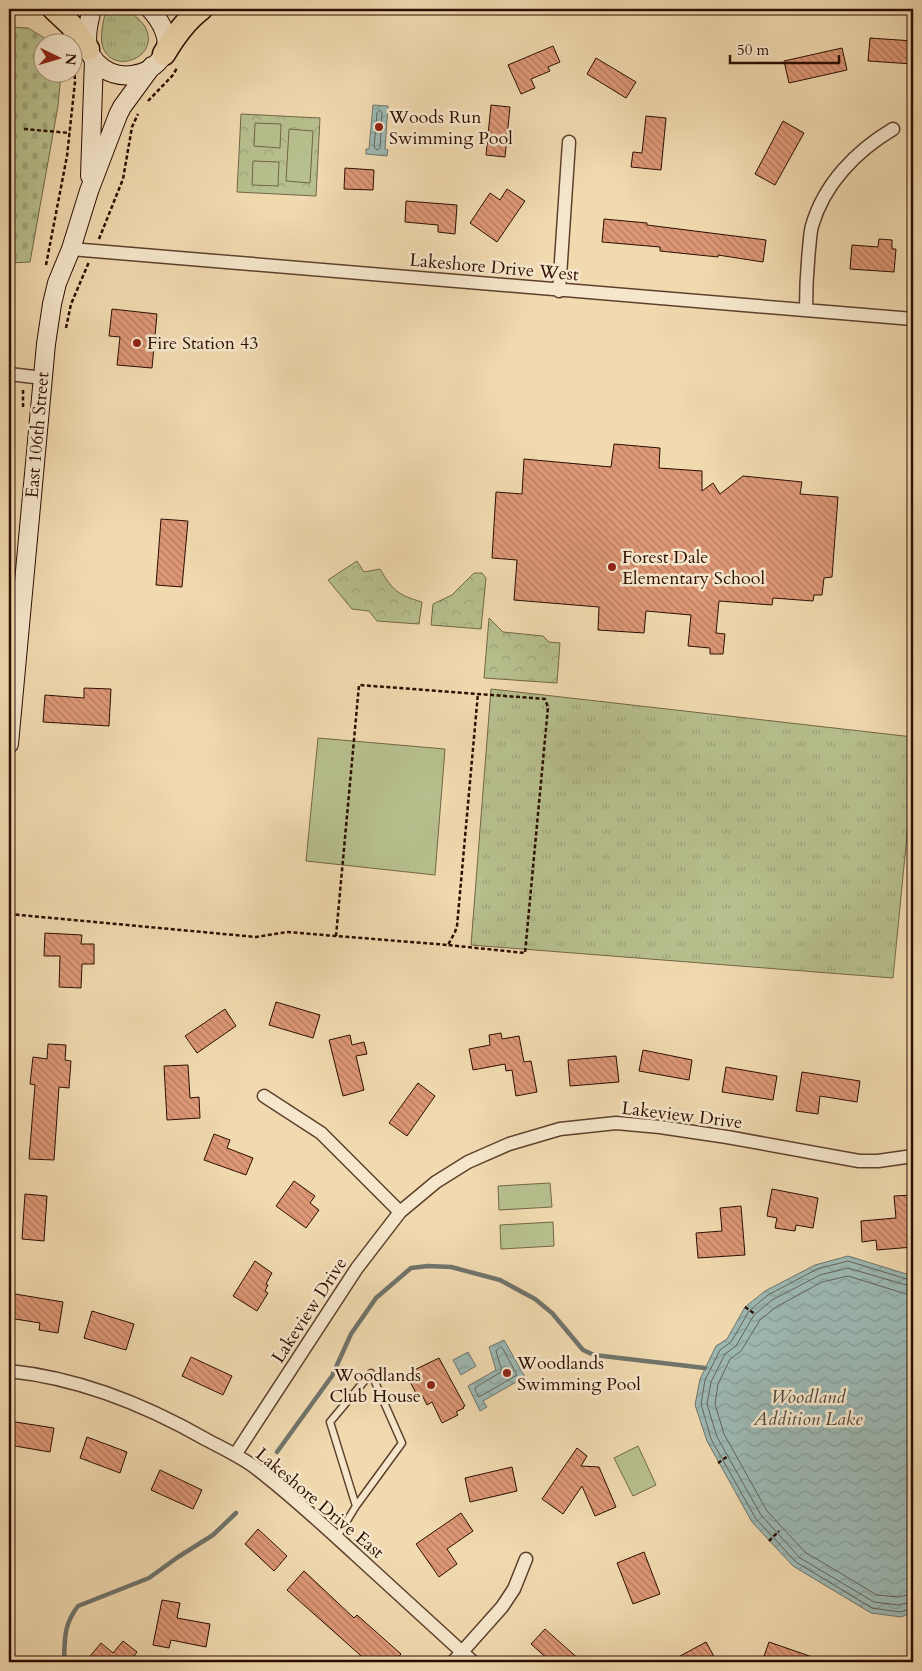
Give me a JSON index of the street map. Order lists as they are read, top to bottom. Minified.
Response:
{"streets":{"street":["Lakeshore Drive West","East 106th Street","Lakeview Drive","Lakeshore Drive East"]},"crossings":[["Lakeshore Drive West","East 106th Street"],["Lakeview Drive","Lakeshore Drive East"]],"water":["Woodland Addition Lake"],"places":["Woods Run Swimming Pool","Fire Station 43","Forest Dale Elementary School","Woodlands Swimming Pool","Woodlands Club House"],"scale_bar":"50 m","north":"right"}
